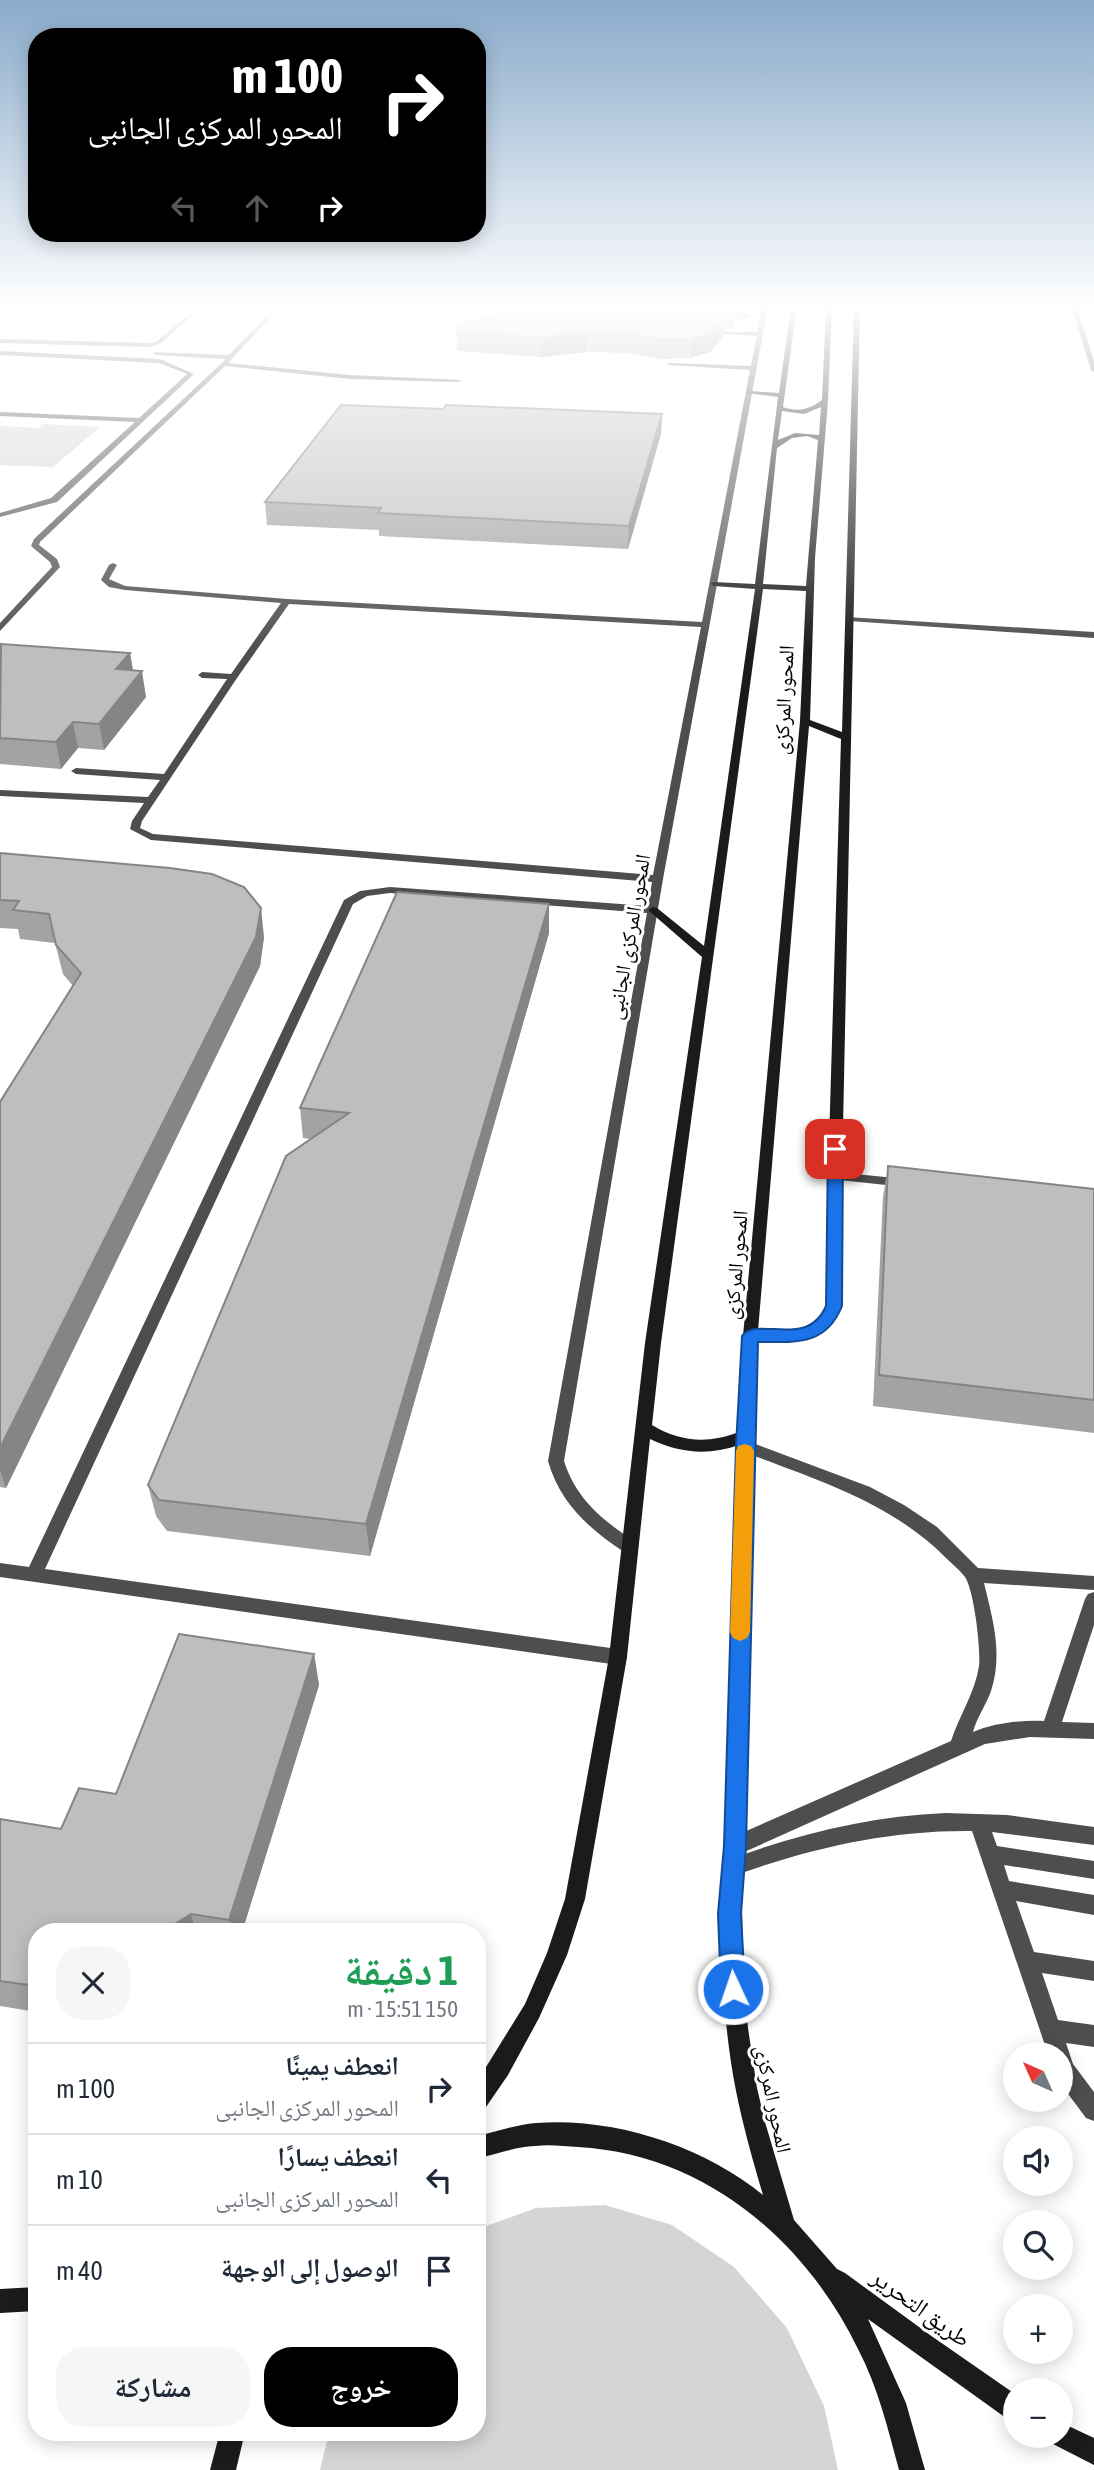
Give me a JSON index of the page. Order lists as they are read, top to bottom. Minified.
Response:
{"streets":{"main road":["المحور المركزى","طريق التحرير"],"street":["المحور المركزى الجانبى"]},"crossings":[["المحور المركزى","المحور المركزى الجانبى"]],"north":"top left","page":{"turn":["100 m","المحور المركزى الجانبى"],"heading":["1 دقيقة","150 m · 15:51"],"map_buttons":["+","−"],"list":[{"name":"انعطف يمينًا","note":"المحور المركزى الجانبى","value":"100 m"},{"name":"انعطف يسارًا","note":"المحور المركزى الجانبى","value":"10 m"},{"name":"الوصول إلى الوجهة","value":"40 m"}],"buttons":["خروج","مشاركة"]}}
